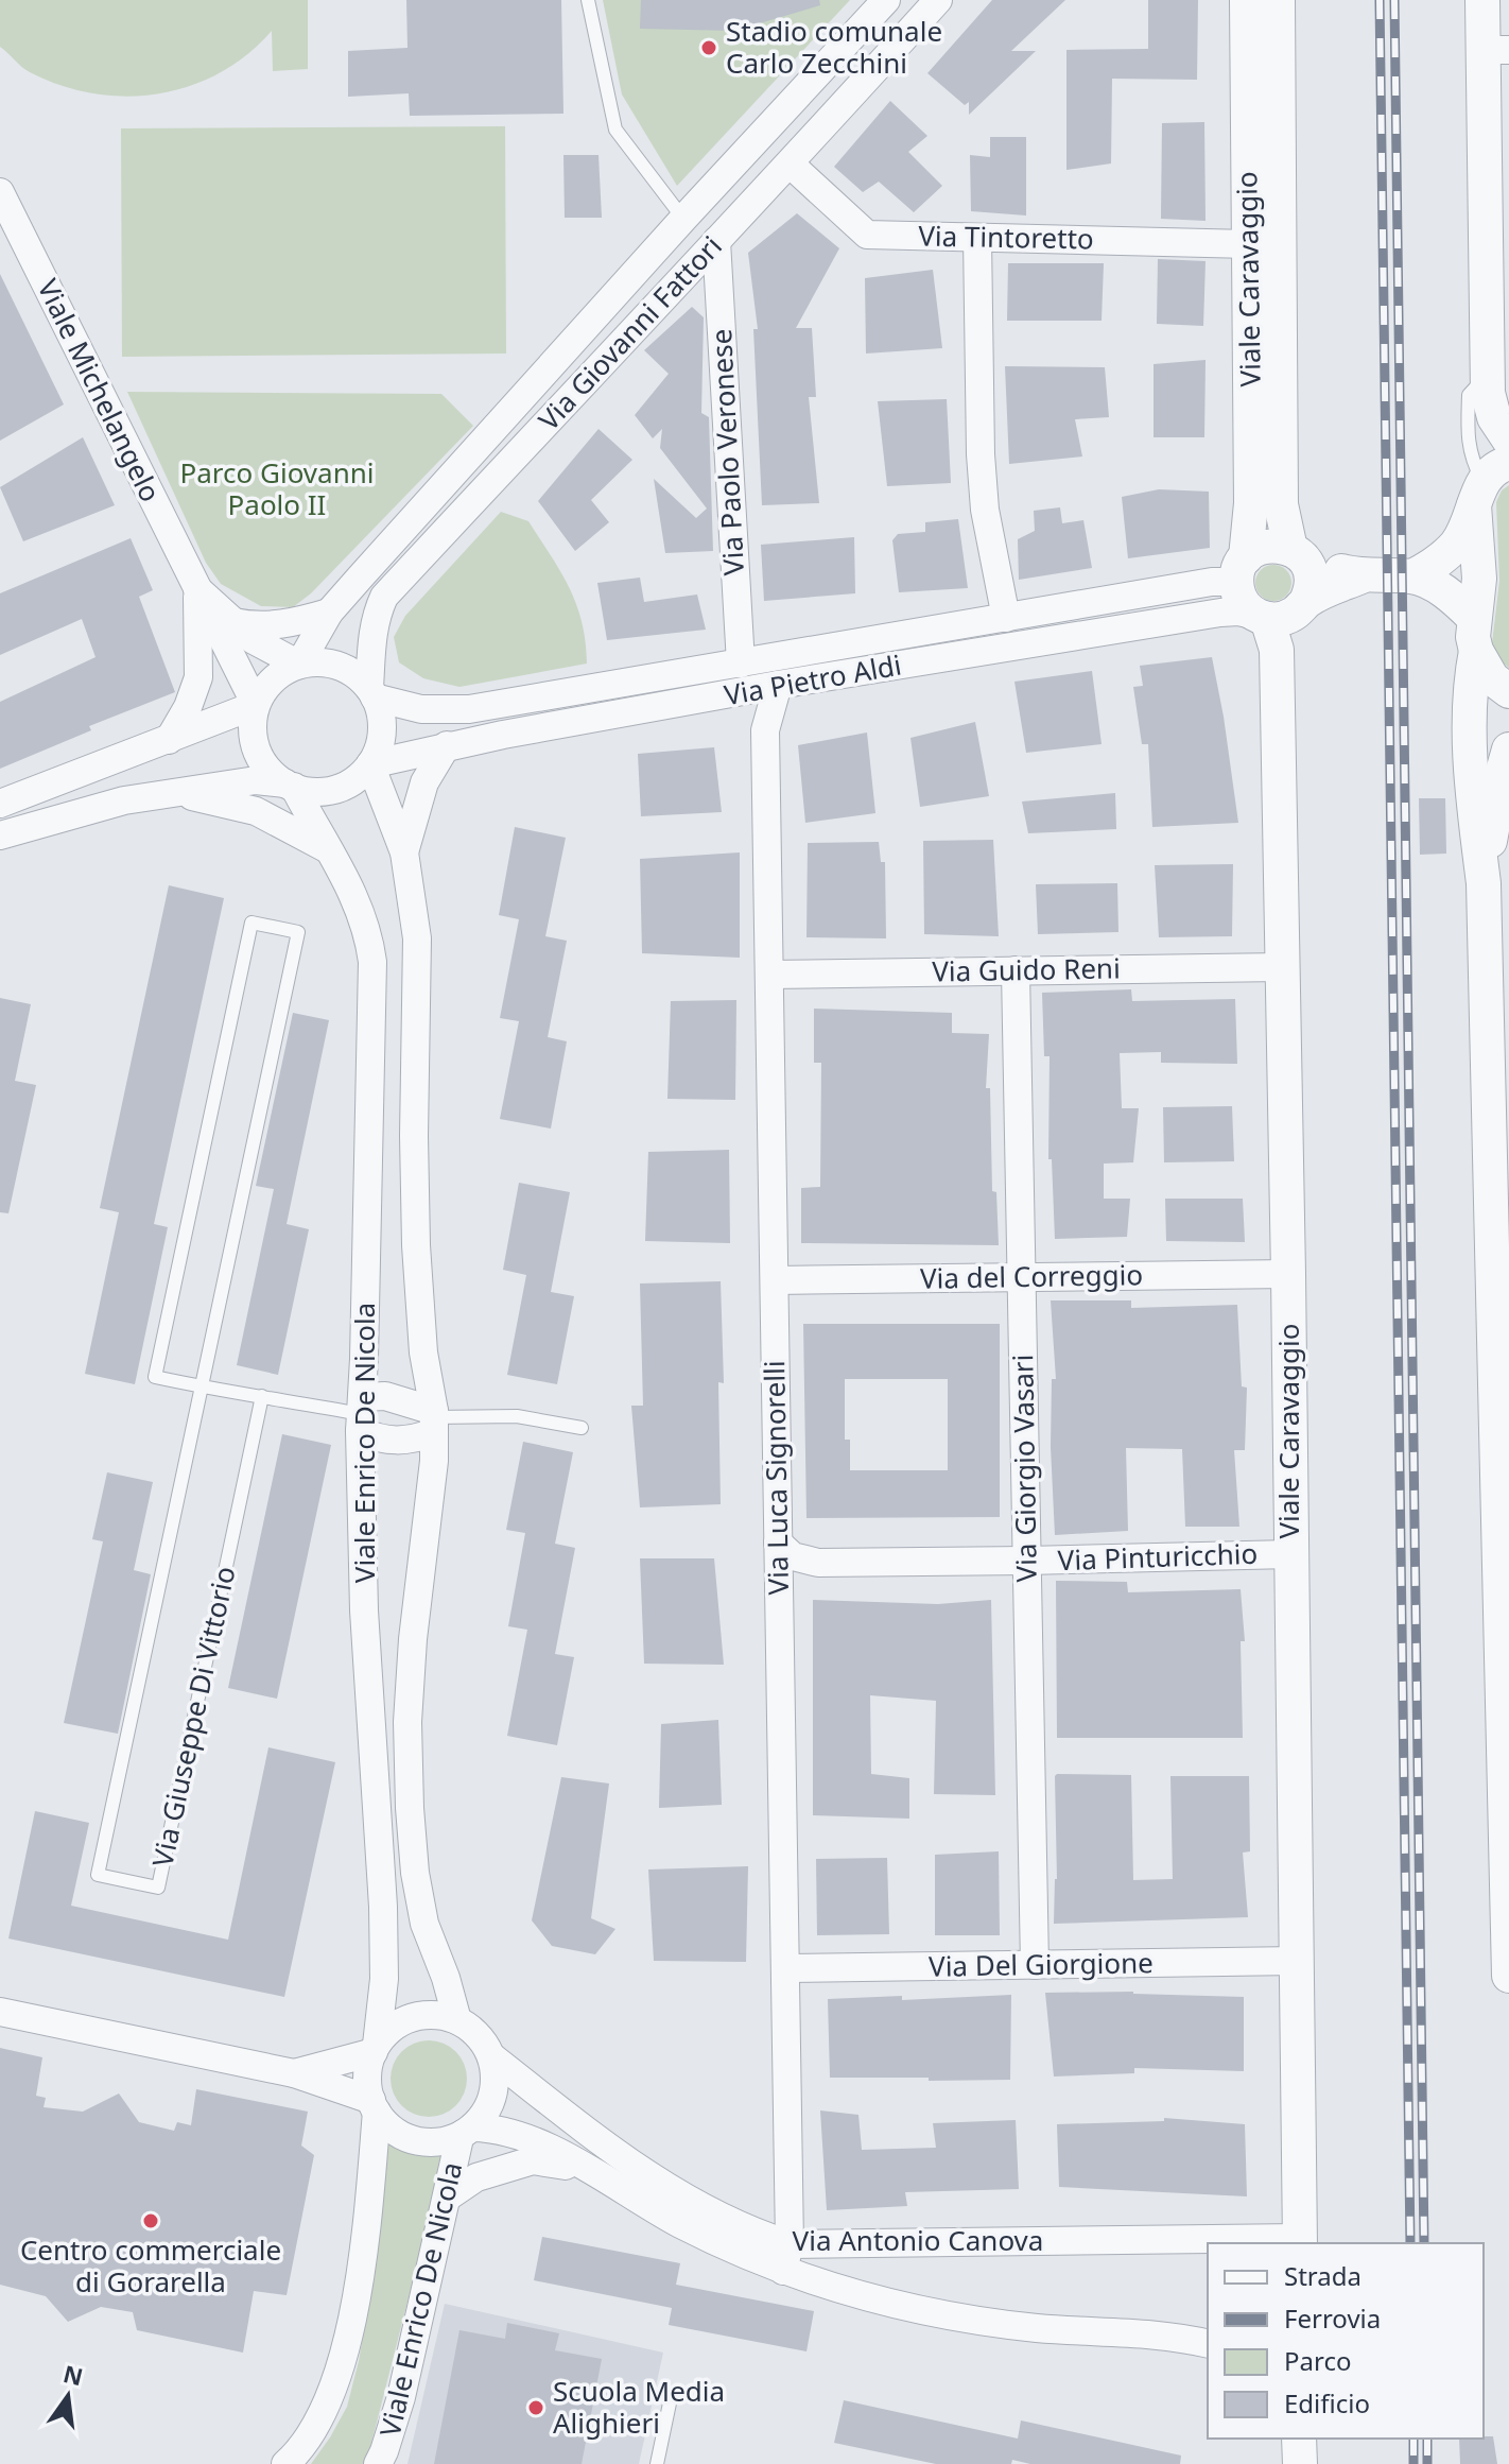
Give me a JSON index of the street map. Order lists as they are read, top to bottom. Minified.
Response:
{"streets":{"street":["Via Tintoretto","Viale Caravaggio","Via Giovanni Fattori","Viale Michelangelo","Via Paolo Veronese","Via Pietro Aldi","Via Guido Reni","Via del Correggio","Viale Enrico De Nicola","Via Giorgio Vasari","Via Luca Signorelli","Via Pinturicchio","Via Del Giorgione","Via Antonio Canova"],"lane":["Via Giuseppe Di Vittorio"]},"crossings":[["Via Tintoretto","Viale Caravaggio"],["Via Tintoretto","Via Giovanni Fattori"],["Viale Caravaggio","Via Pietro Aldi"],["Viale Caravaggio","Via Guido Reni"],["Viale Caravaggio","Via del Correggio"],["Viale Caravaggio","Via Pinturicchio"],["Viale Caravaggio","Via Del Giorgione"],["Viale Caravaggio","Via Antonio Canova"],["Via Giovanni Fattori","Viale Michelangelo"],["Via Giovanni Fattori","Via Paolo Veronese"],["Via Giovanni Fattori","Via Pietro Aldi"],["Via Giovanni Fattori","Viale Enrico De Nicola"],["Viale Michelangelo","Via Pietro Aldi"],["Viale Michelangelo","Viale Enrico De Nicola"],["Via Paolo Veronese","Via Pietro Aldi"],["Via Pietro Aldi","Viale Enrico De Nicola"],["Via Pietro Aldi","Via Luca Signorelli"],["Via Guido Reni","Via Giorgio Vasari"],["Via Guido Reni","Via Luca Signorelli"],["Via del Correggio","Via Giorgio Vasari"],["Via del Correggio","Via Luca Signorelli"],["Viale Enrico De Nicola","Via Giuseppe Di Vittorio"],["Viale Enrico De Nicola","Via Antonio Canova"],["Via Giorgio Vasari","Via Pinturicchio"],["Via Giorgio Vasari","Via Del Giorgione"],["Via Luca Signorelli","Via Pinturicchio"],["Via Luca Signorelli","Via Del Giorgione"],["Via Luca Signorelli","Via Antonio Canova"]],"parks":["Parco Giovanni Paolo II"],"places":["Stadio comunale Carlo Zecchini","Centro commerciale di Gorarella","Scuola Media Alighieri"],"legend":["Strada","Ferrovia","Parco","Edificio"],"north":"top"}
